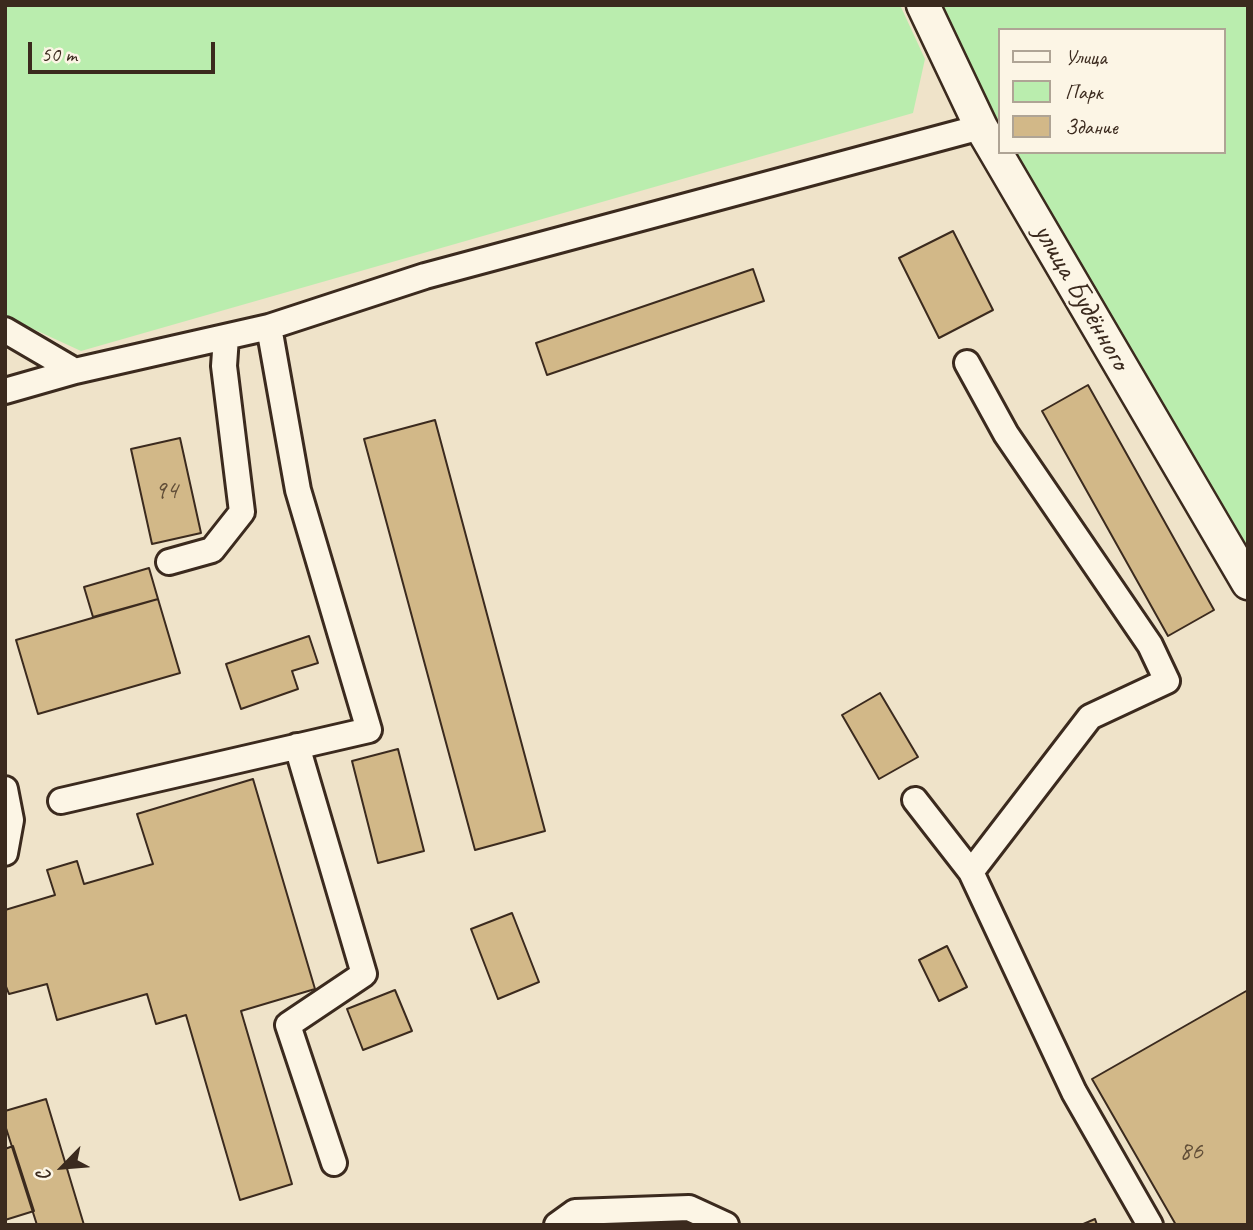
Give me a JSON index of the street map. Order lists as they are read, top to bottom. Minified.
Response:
{"streets":{"main road":["улица Будённого"]},"house_numbers":["94","86"],"legend":["Улица","Парк","Здание"],"scale_bar":"50 m","north":"bottom left"}
